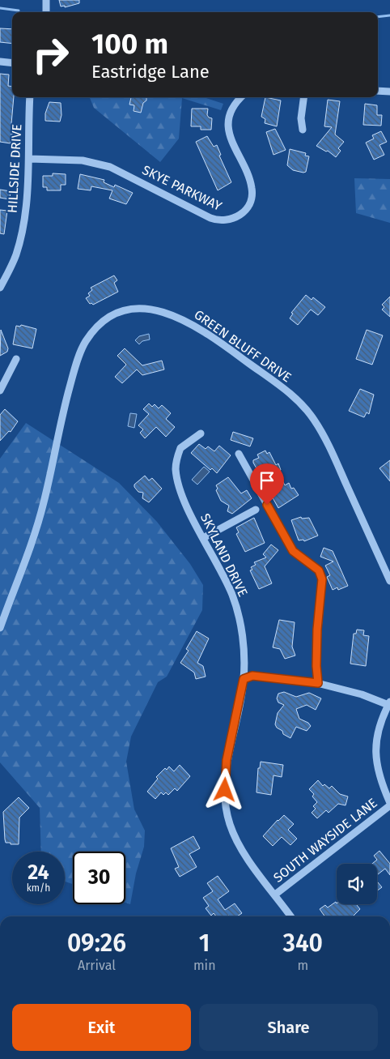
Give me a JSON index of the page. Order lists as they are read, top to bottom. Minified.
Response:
{"streets":{"street":["HILLSIDE DRIVE","SKYE PARKWAY","GREEN BLUFF DRIVE","SKYLAND DRIVE","SOUTH WAYSIDE LANE"]},"crossings":[["HILLSIDE DRIVE","SKYE PARKWAY"],["SKYLAND DRIVE","SOUTH WAYSIDE LANE"]],"page":{"turn":["100 m","Eastridge Lane"],"speed":"24 km/h","limit":"30","eta":["09:26","Arrival","1","min","340","m"],"buttons":["Exit","Share"]}}
